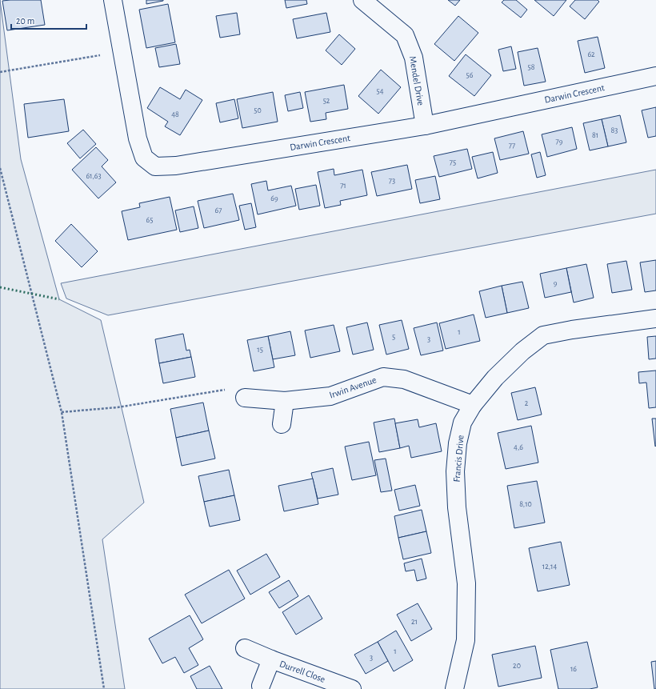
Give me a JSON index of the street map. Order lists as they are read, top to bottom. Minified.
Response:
{"streets":{"street":["Mendel Drive","Darwin Crescent","Irwin Avenue","Francis Drive","Durrell Close"]},"crossings":[["Mendel Drive","Darwin Crescent"],["Irwin Avenue","Francis Drive"]],"house_numbers":["62","58","56","54","52","50","48","83","81","79","77","75","61,63","73","71","69","67","65","9","1","5","3","15","2","4,6","8,10","12,14","21","1","3","20","16"],"scale_bar":"20 m"}
